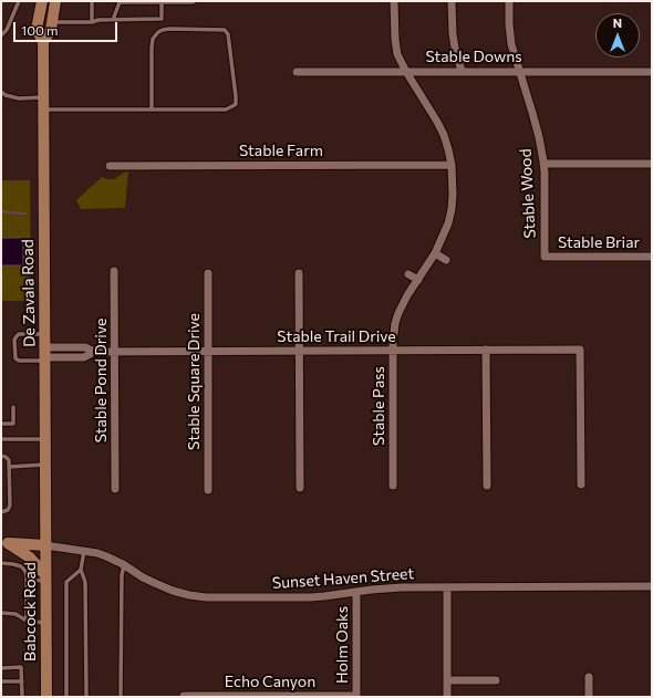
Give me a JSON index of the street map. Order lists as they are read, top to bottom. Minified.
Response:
{"streets":{"main road":["De Zavala Road","Babcock Road"],"street":["Stable Downs","Stable Farm","Stable Wood","Stable Briar","Stable Trail Drive","Stable Pond Drive","Stable Square Drive","Stable Pass","Sunset Haven Street","Holm Oaks","Echo Canyon"]},"crossings":[["Stable Downs","Stable Wood"],["Stable Downs","Stable Pass"],["Stable Farm","Stable Pass"],["Stable Wood","Stable Briar"],["De Zavala Road","Stable Trail Drive"],["De Zavala Road","Sunset Haven Street"],["De Zavala Road","Babcock Road"],["Stable Trail Drive","Stable Pond Drive"],["Stable Trail Drive","Stable Square Drive"],["Stable Trail Drive","Stable Pass"],["Sunset Haven Street","Babcock Road"],["Sunset Haven Street","Holm Oaks"],["Holm Oaks","Echo Canyon"]],"scale_bar":"100 m","north":"top"}
